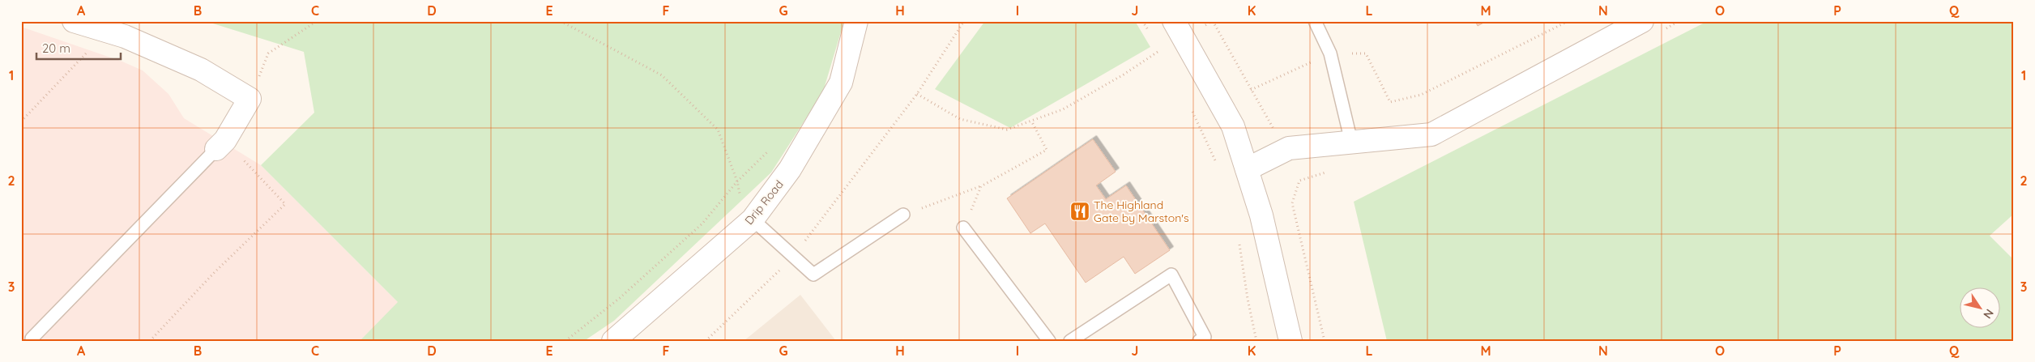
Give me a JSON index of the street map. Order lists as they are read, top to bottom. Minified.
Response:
{"streets":{"street":["Drip Road"]},"places":{"restaurant":["The Highland Gate by Marston's"]},"scale_bar":"20 m","north":"bottom right","grid":{"columns":["A","B","C","D","E","F","G","H","I","J","K","L","M","N","O","P","Q"],"rows":["1","2","3"]}}
